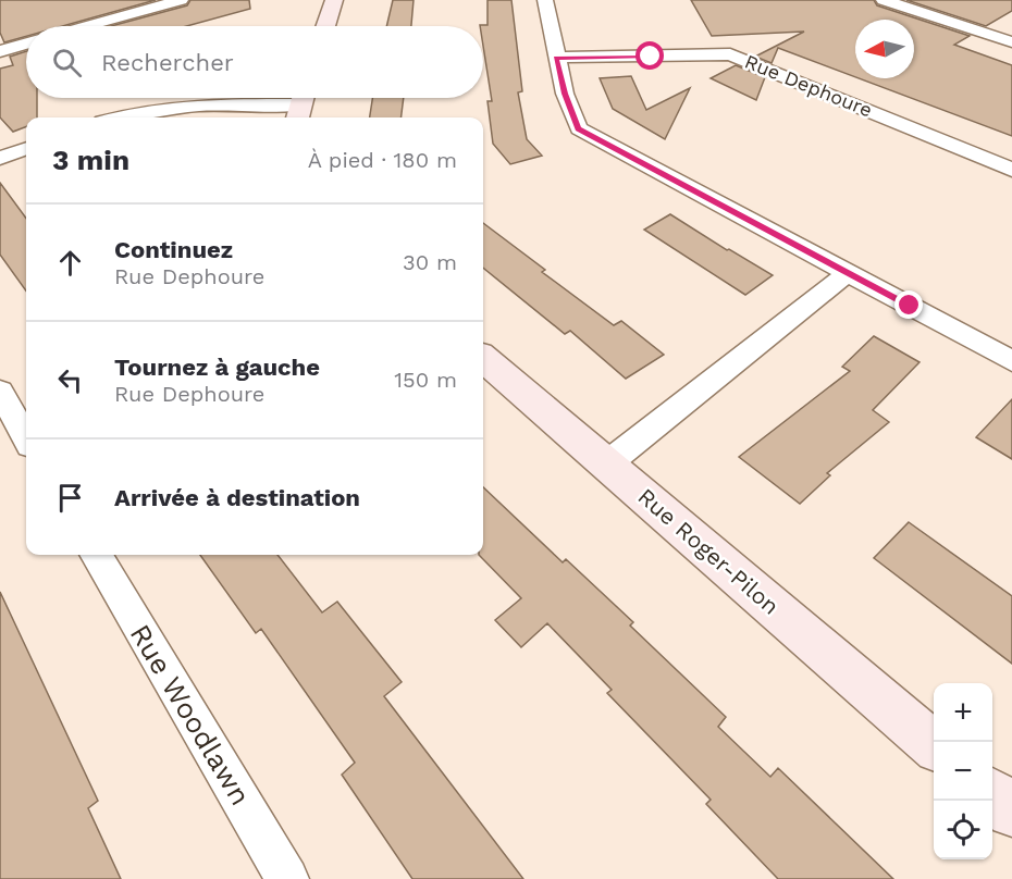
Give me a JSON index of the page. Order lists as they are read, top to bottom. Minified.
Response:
{"streets":{"street":["Rue Dephoure","Rue Roger-Pilon","Rue Woodlawn"]},"north":"left","page":{"search":"Rechercher","heading":["3 min","À pied · 180 m"],"list":[["Continuez","Rue Dephoure","30 m"],["Tournez à gauche","Rue Dephoure","150 m"],"Arrivée à destination"],"map_buttons":["+","−"]}}
